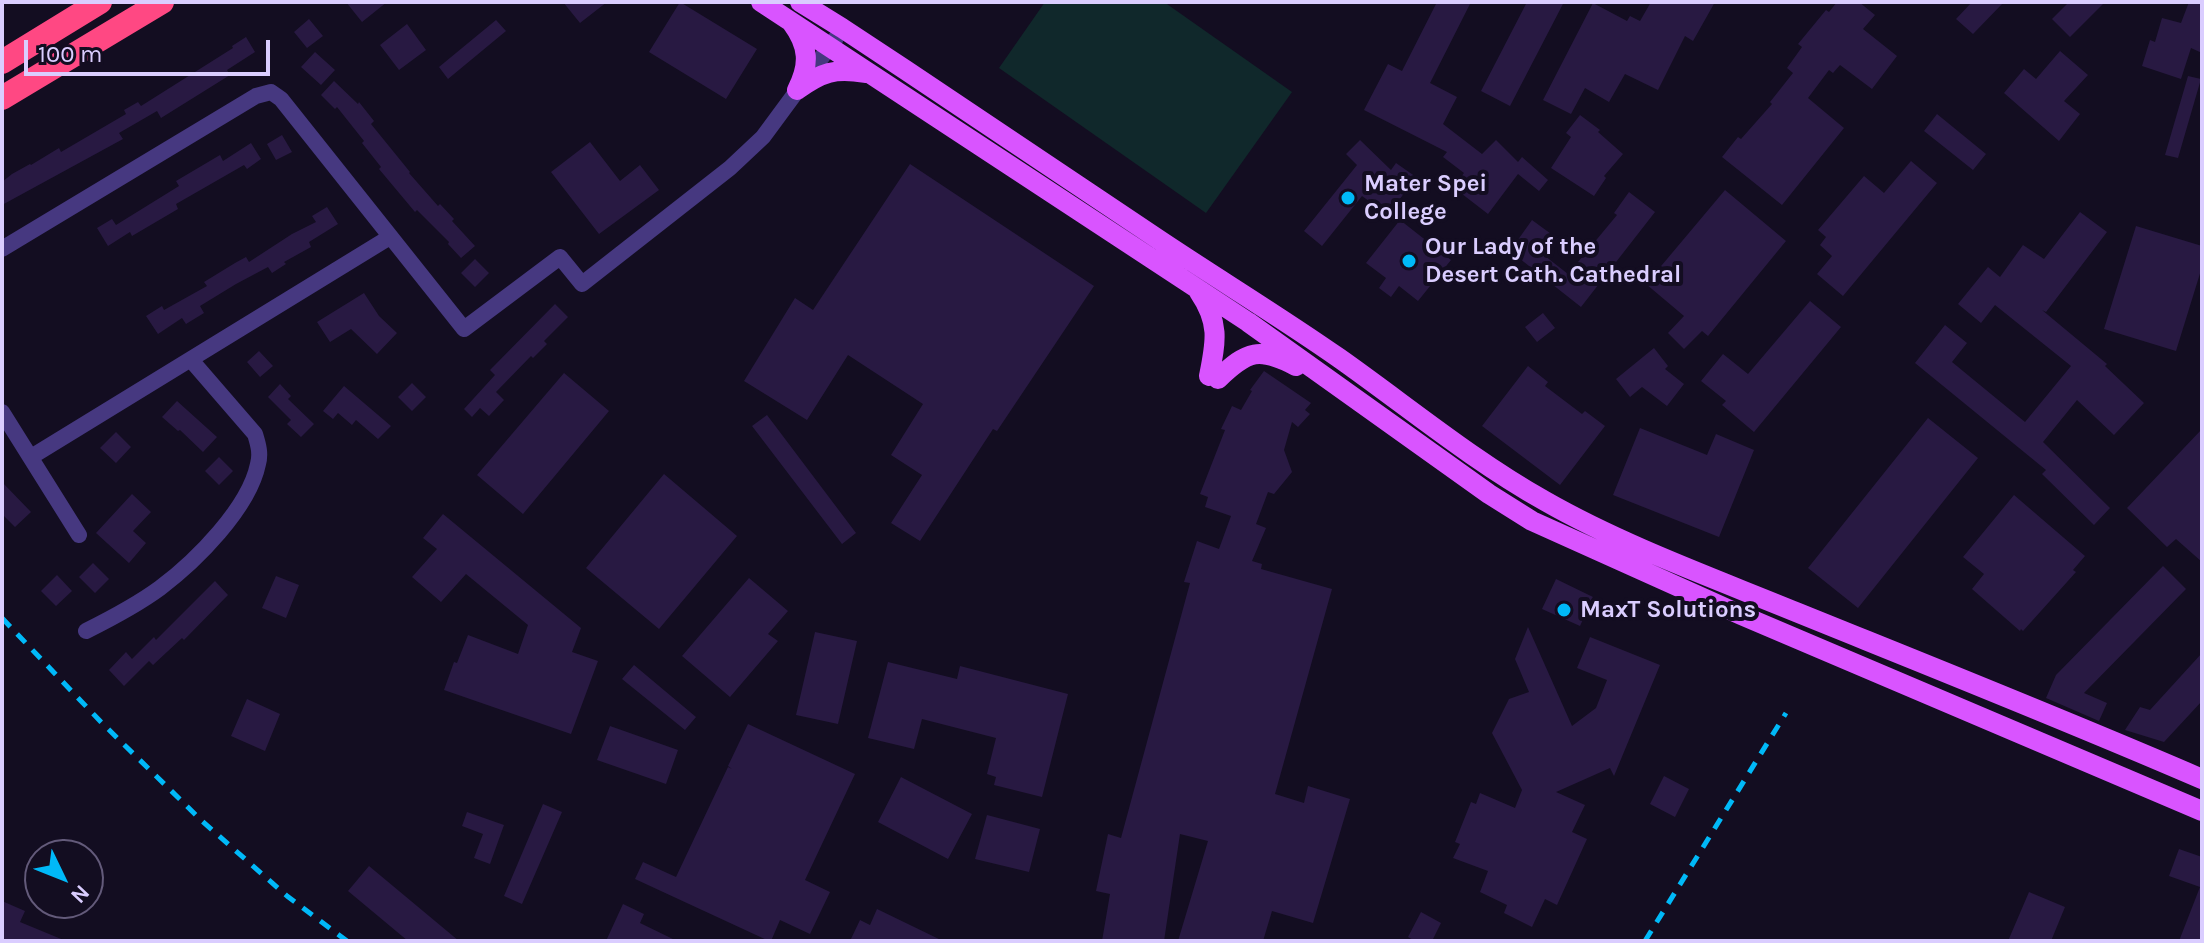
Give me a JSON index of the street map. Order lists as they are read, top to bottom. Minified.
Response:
{"places":["Mater Spei College","Our Lady of the Desert Cath. Cathedral","MaxT Solutions"],"scale_bar":"100 m","north":"bottom right"}
